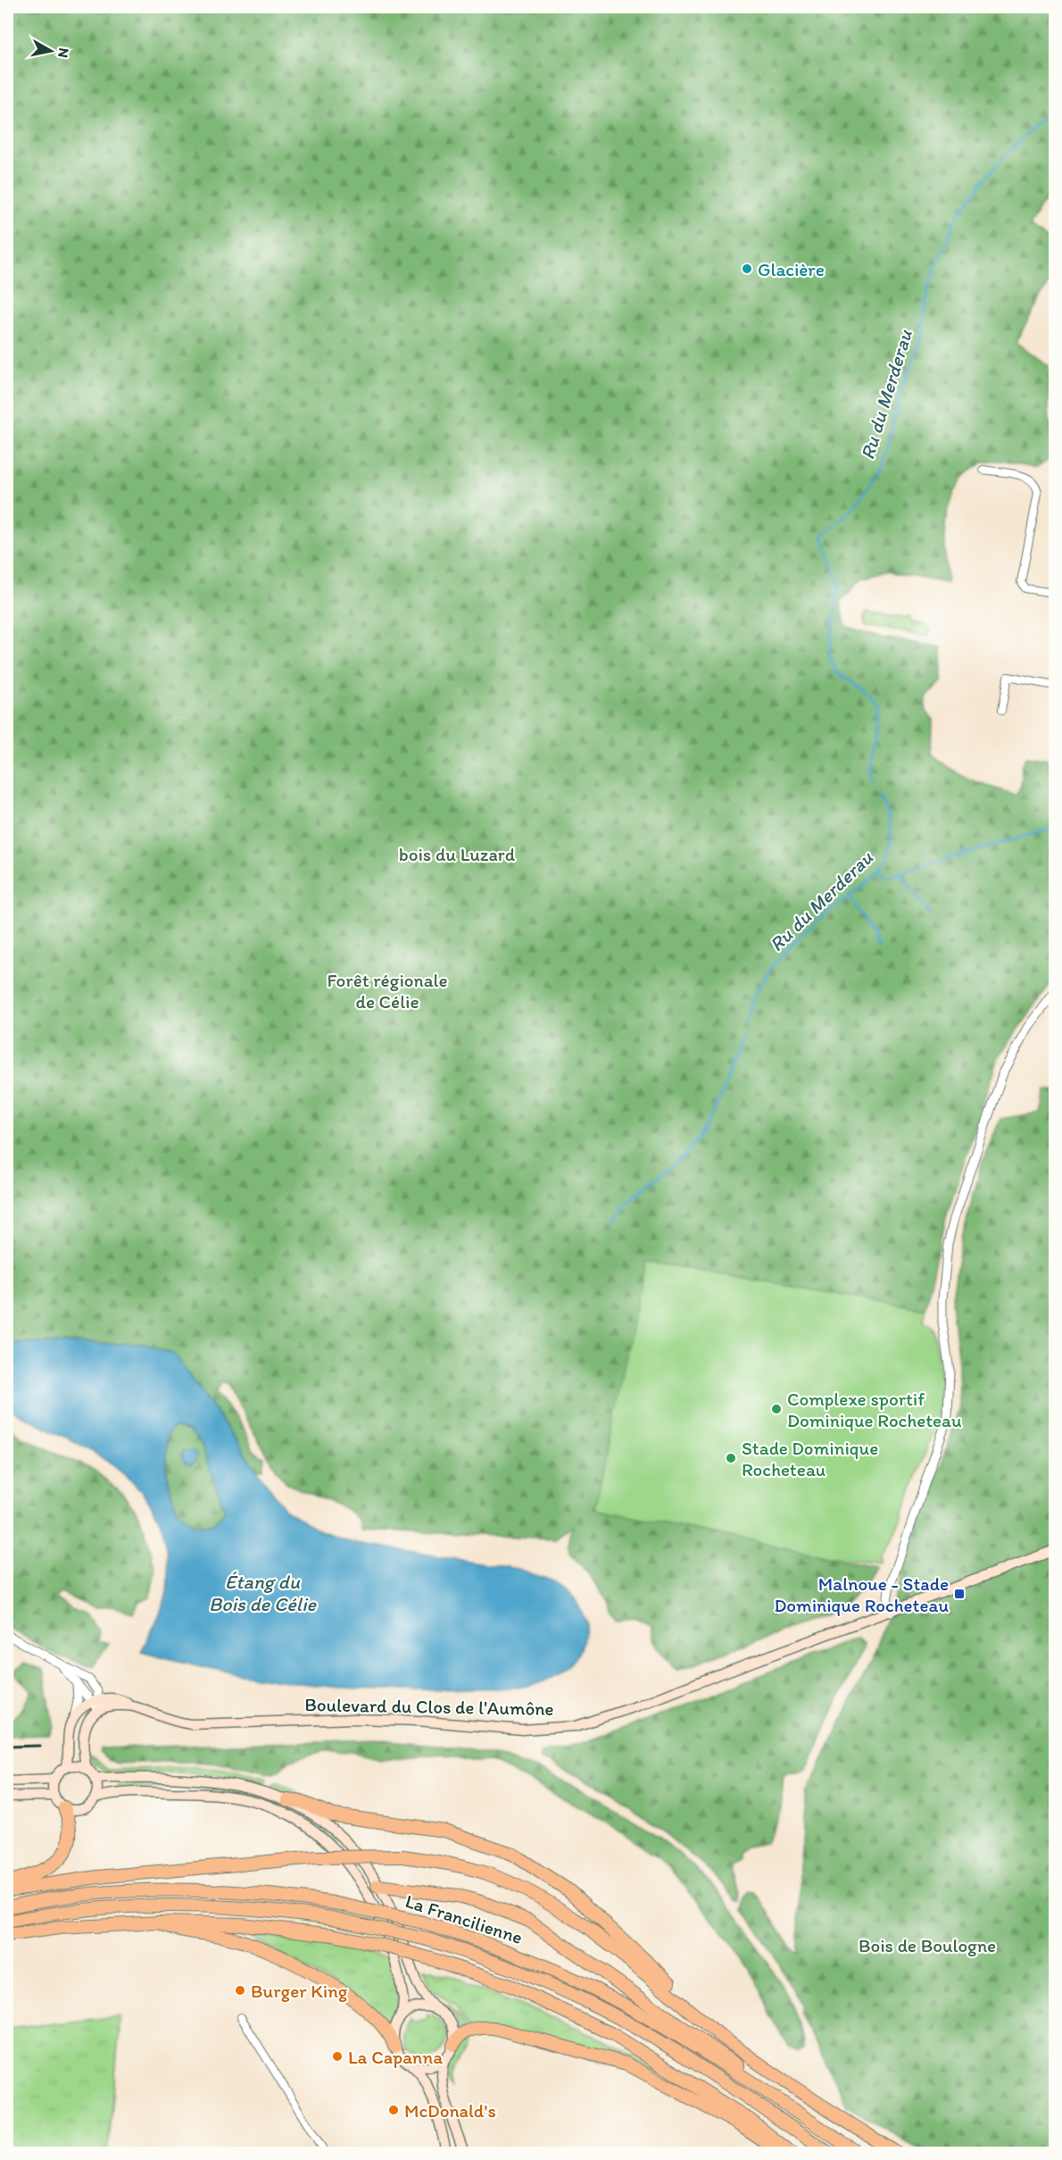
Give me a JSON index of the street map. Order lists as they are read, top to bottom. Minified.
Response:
{"streets":{"highway":["La Francilienne"],"main road":["Boulevard du Clos de l'Aumône"]},"water":["Ru du Merderau","Étang du Bois de Célie"],"parks":["bois du Luzard","Forêt régionale de Célie","Bois de Boulogne"],"places":{"other":["Glacière","Complexe sportif Dominique Rocheteau","Stade Dominique Rocheteau","Burger King","La Capanna","McDonald's"],"transit":["Malnoue - Stade Dominique Rocheteau"]},"north":"right"}
